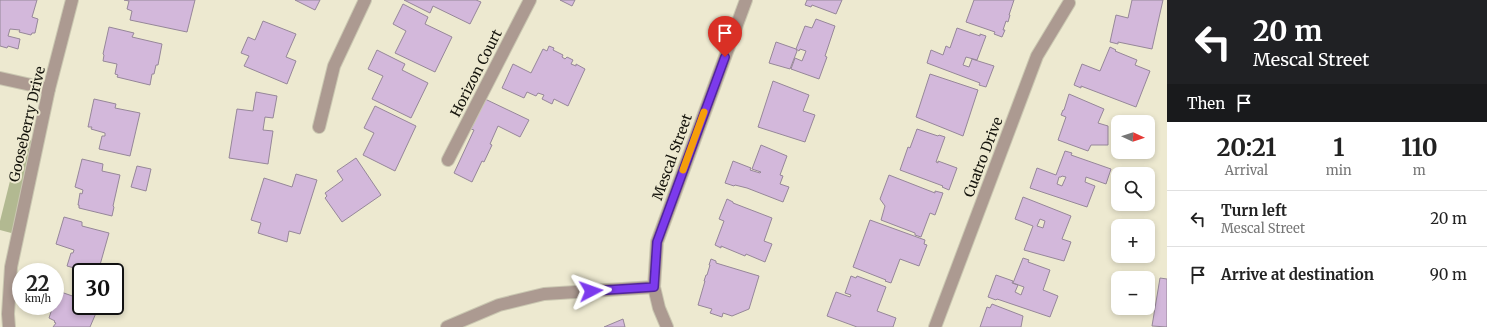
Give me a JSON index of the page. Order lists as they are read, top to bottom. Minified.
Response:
{"streets":{"street":["Horizon Court","Gooseberry Drive","Mescal Street","Cuatro Drive"]},"north":"right","page":{"turn":["20 m","Mescal Street"],"then":"Then","map_buttons":["+","−"],"eta":["20:21","Arrival","1","min","110","m"],"list":[{"name":"Turn left","note":"Mescal Street","value":"20 m"},{"name":"Arrive at destination","value":"90 m"}],"speed":"22 km/h","limit":"30"}}
